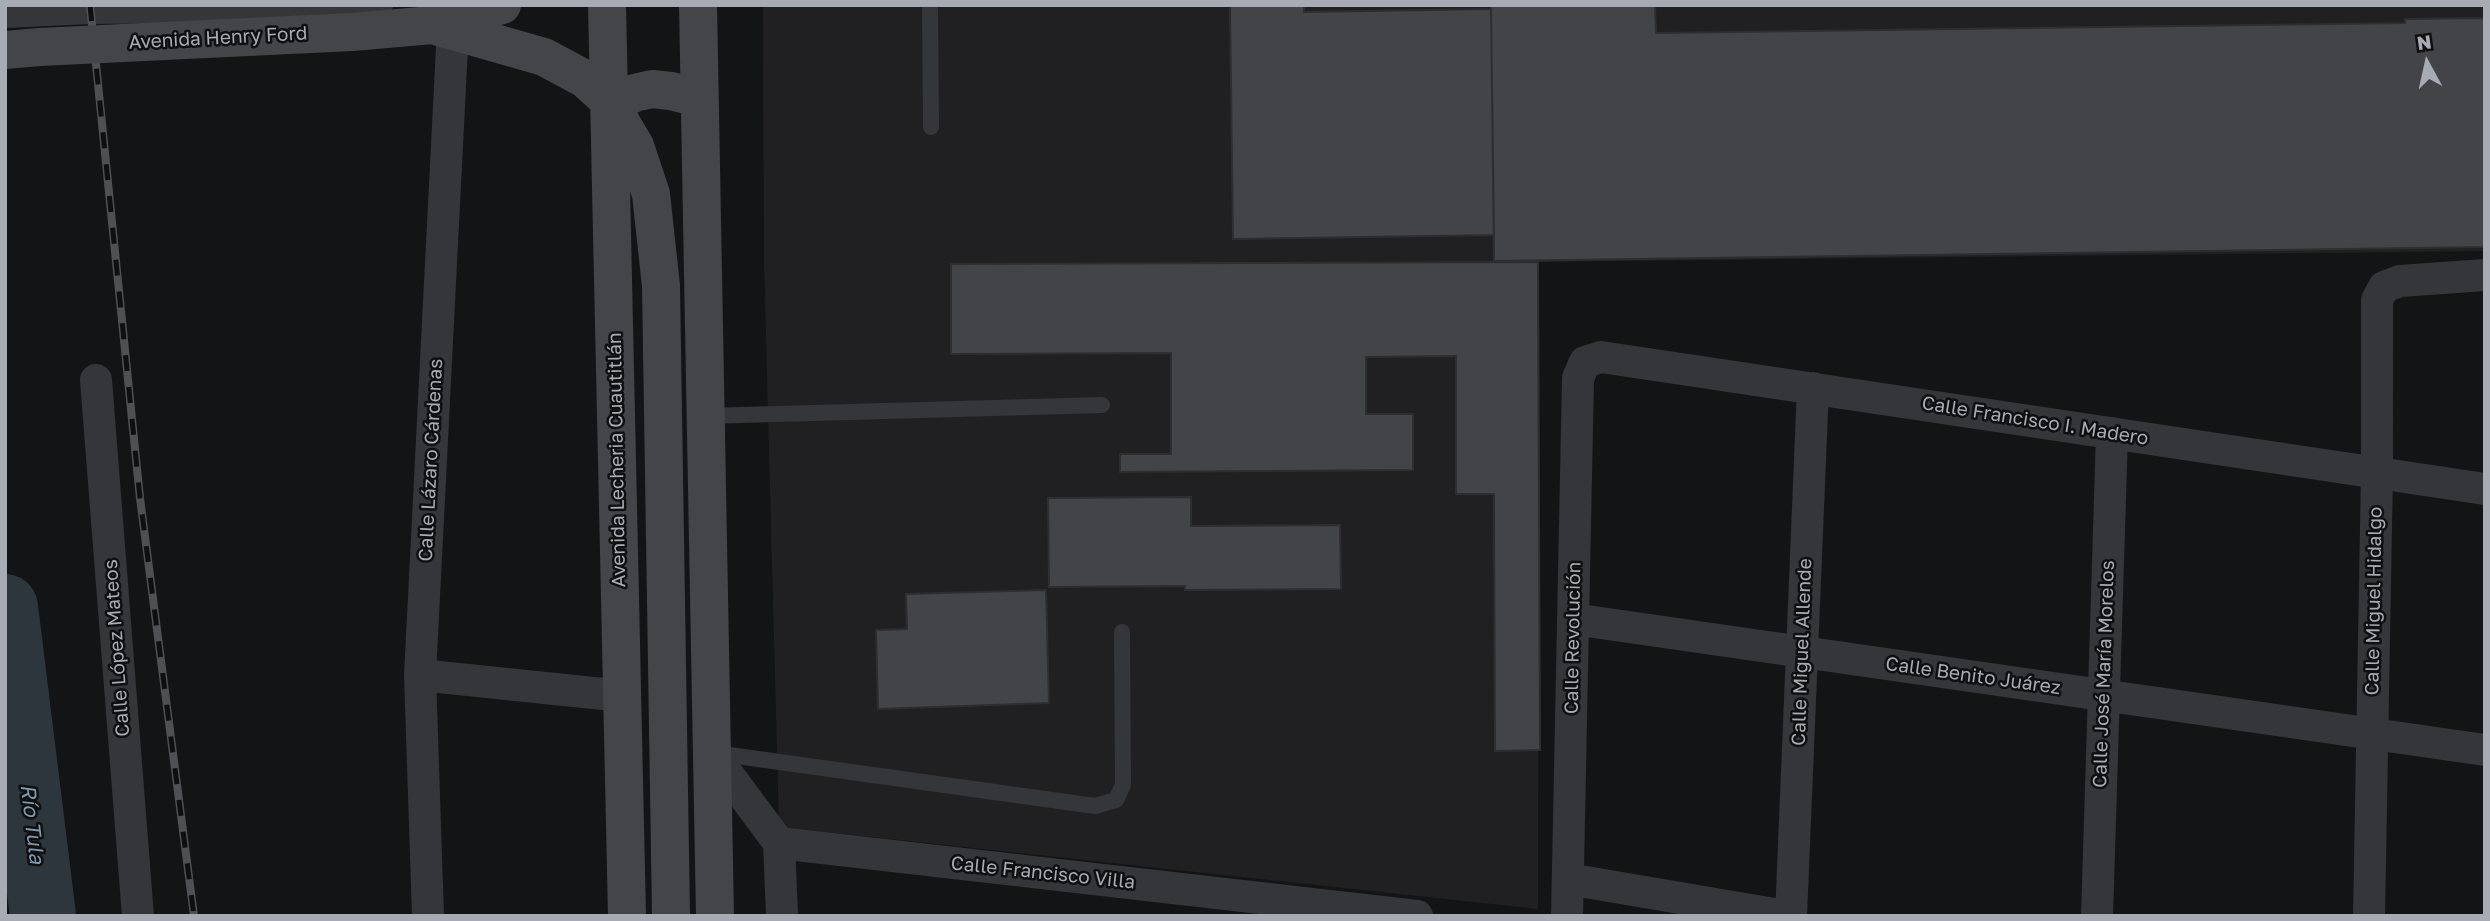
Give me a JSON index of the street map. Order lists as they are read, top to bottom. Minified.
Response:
{"streets":{"main road":["Avenida Henry Ford","Avenida Lecheria Cuautitlán"],"street":["Calle Francisco I. Madero","Calle Lázaro Cárdenas","Calle Miguel Hidalgo","Calle Revolución","Calle López Mateos","Calle Miguel Allende","Calle José María Morelos","Calle Benito Juárez","Calle Francisco Villa"]},"crossings":[["Avenida Henry Ford","Calle Lázaro Cárdenas"],["Calle Francisco I. Madero","Calle Miguel Hidalgo"],["Calle Francisco I. Madero","Calle Revolución"],["Calle Francisco I. Madero","Calle Miguel Allende"],["Calle Francisco I. Madero","Calle José María Morelos"],["Calle Miguel Hidalgo","Calle Benito Juárez"],["Calle Revolución","Calle Benito Juárez"],["Calle Miguel Allende","Calle Benito Juárez"],["Calle José María Morelos","Calle Benito Juárez"]],"water":["Río Tula"],"north":"top"}
